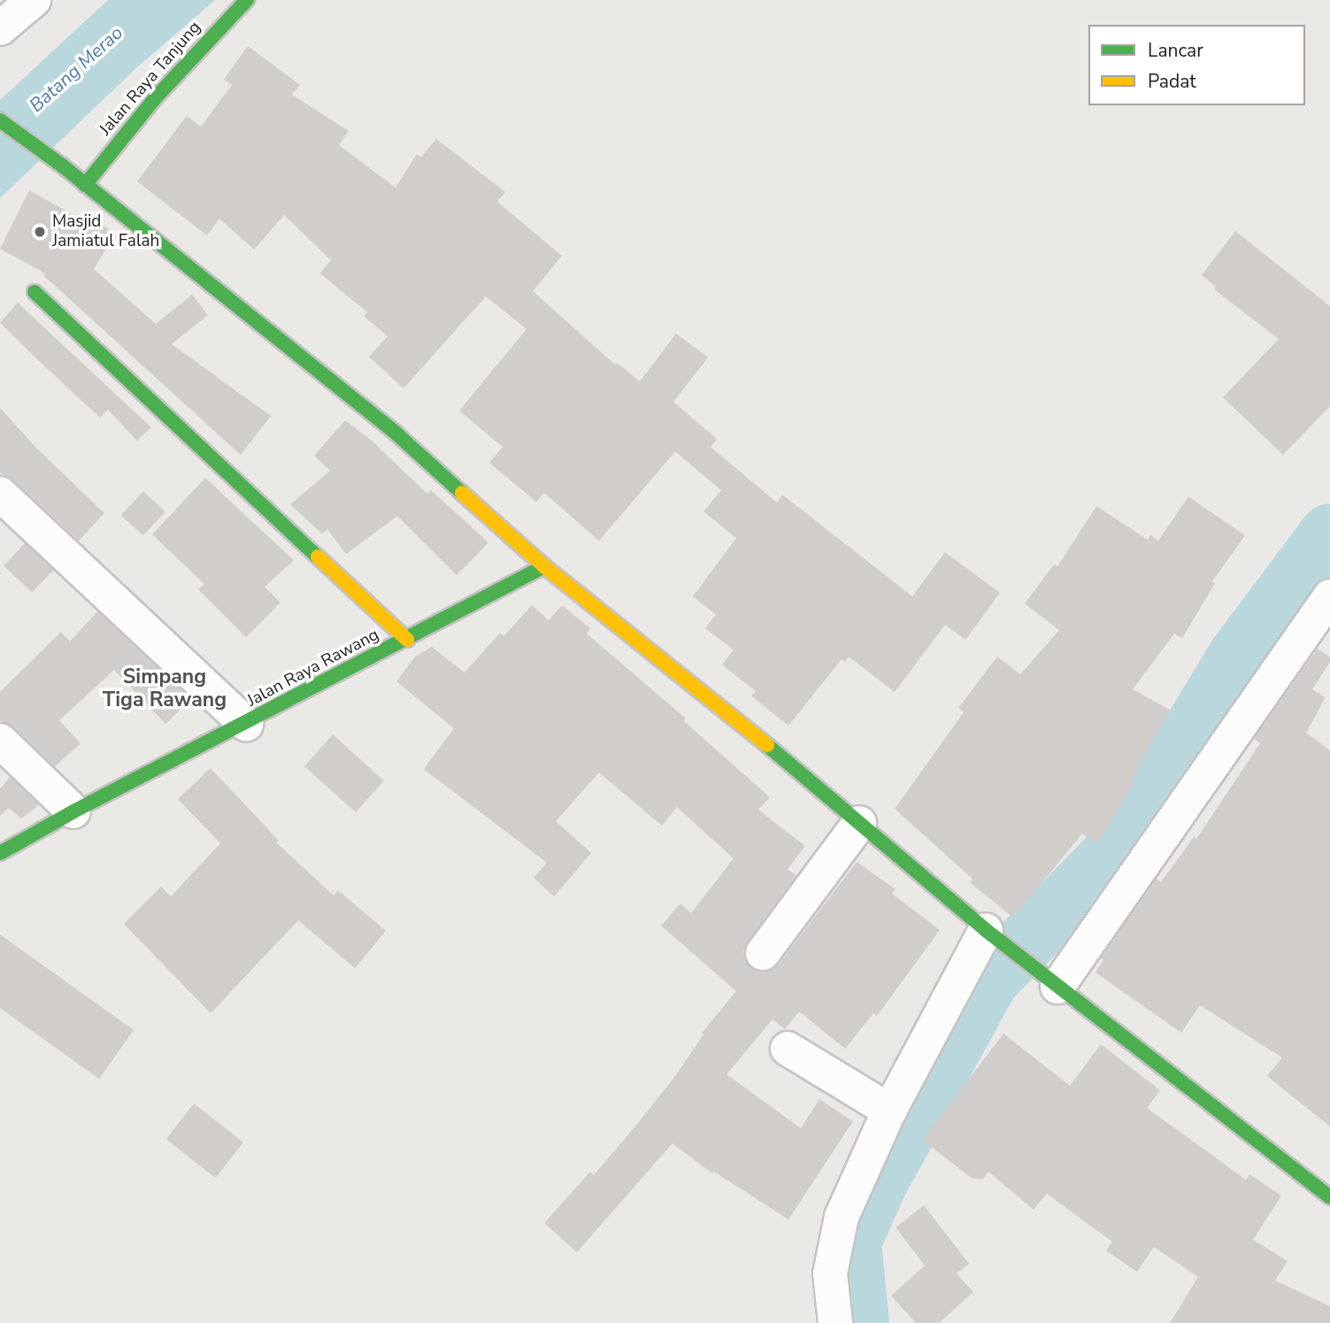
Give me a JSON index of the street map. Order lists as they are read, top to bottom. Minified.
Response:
{"streets":{"main road":["Jalan Raya Tanjung","Jalan Raya Rawang"]},"districts":["Simpang Tiga Rawang"],"water":["Batang Merao"],"places":["Masjid Jamiatul Falah"],"legend":["Lancar","Padat"]}
